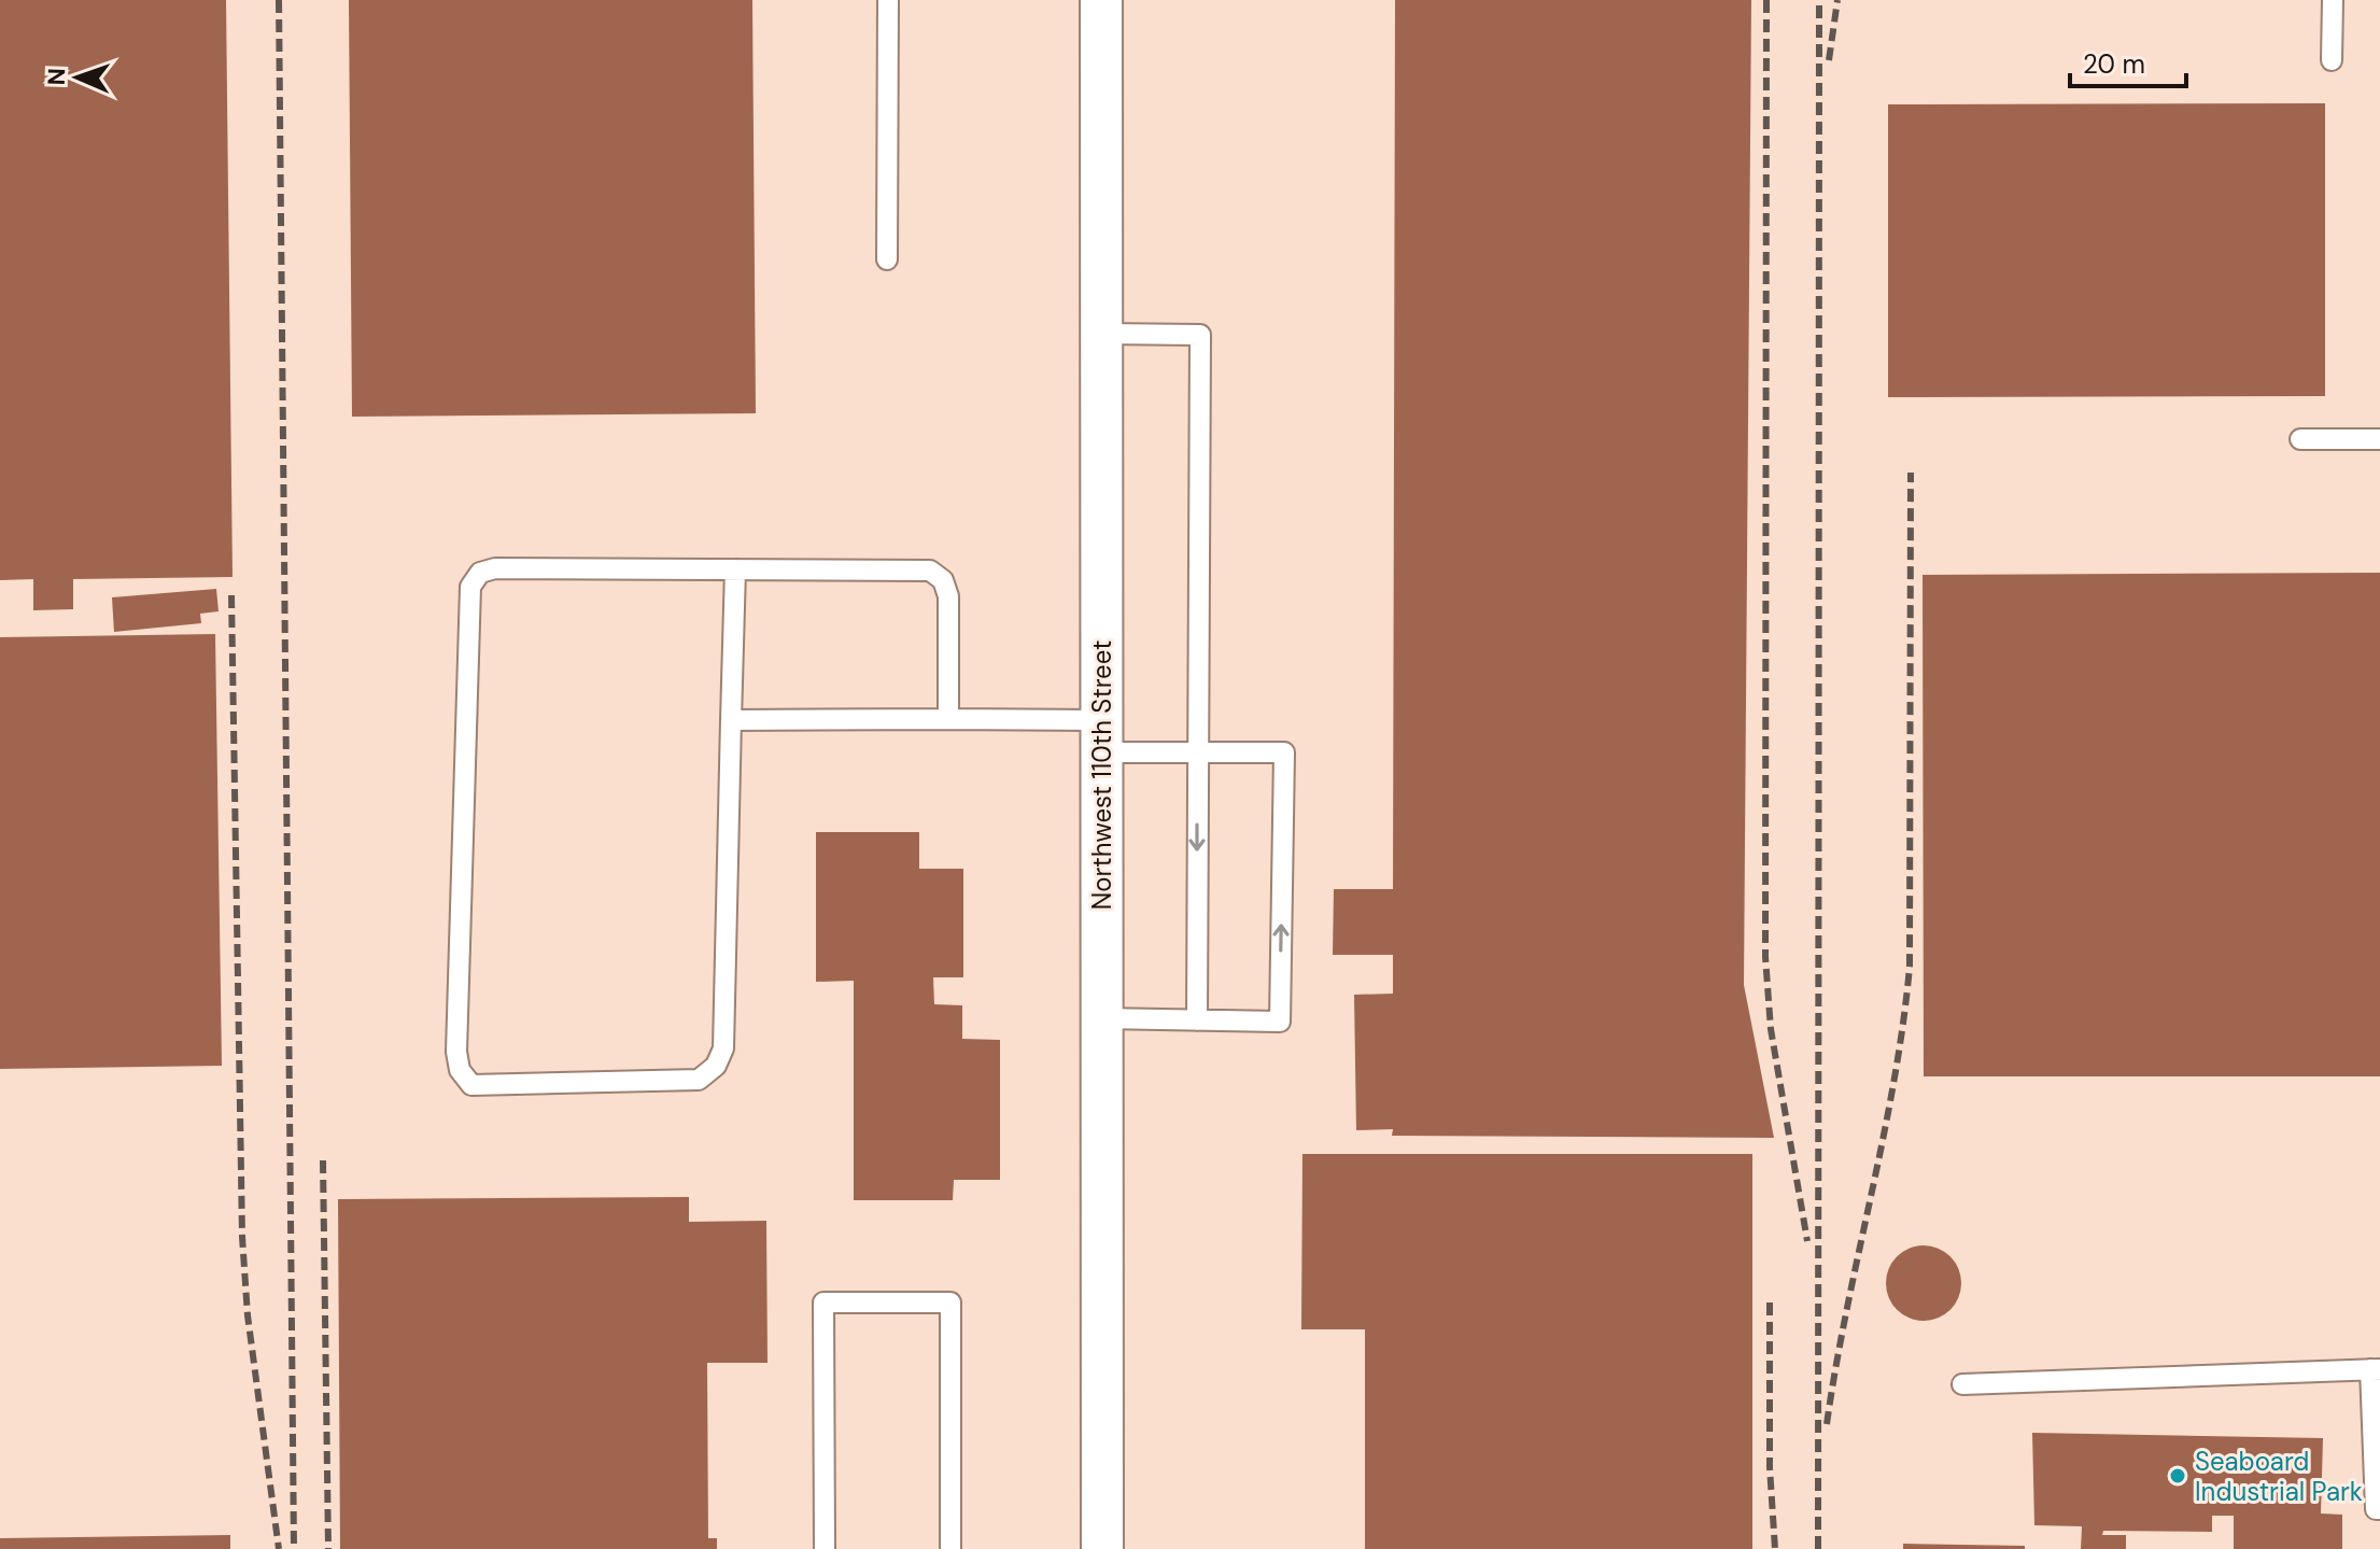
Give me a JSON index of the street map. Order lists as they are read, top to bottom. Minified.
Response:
{"streets":{"street":["Northwest 110th Street"]},"places":["Seaboard Industrial Park"],"scale_bar":"20 m","north":"left"}
